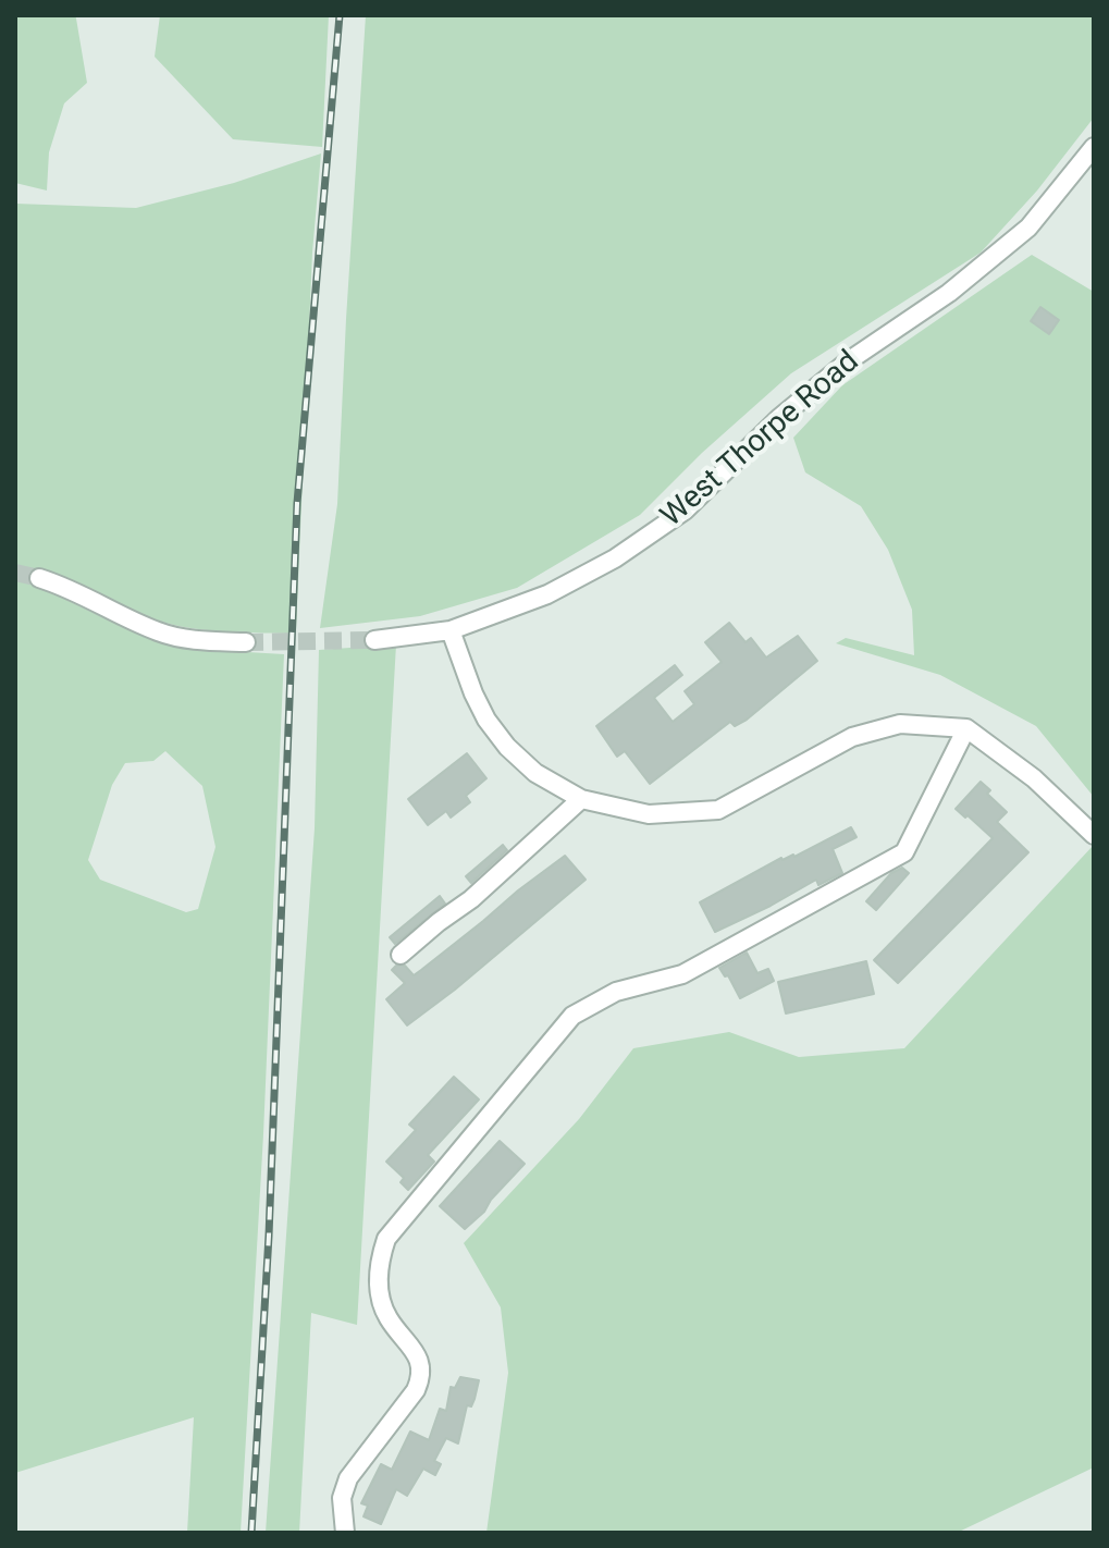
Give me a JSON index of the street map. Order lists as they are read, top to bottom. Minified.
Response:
{"streets":{"street":["West Thorpe Road"]}}
